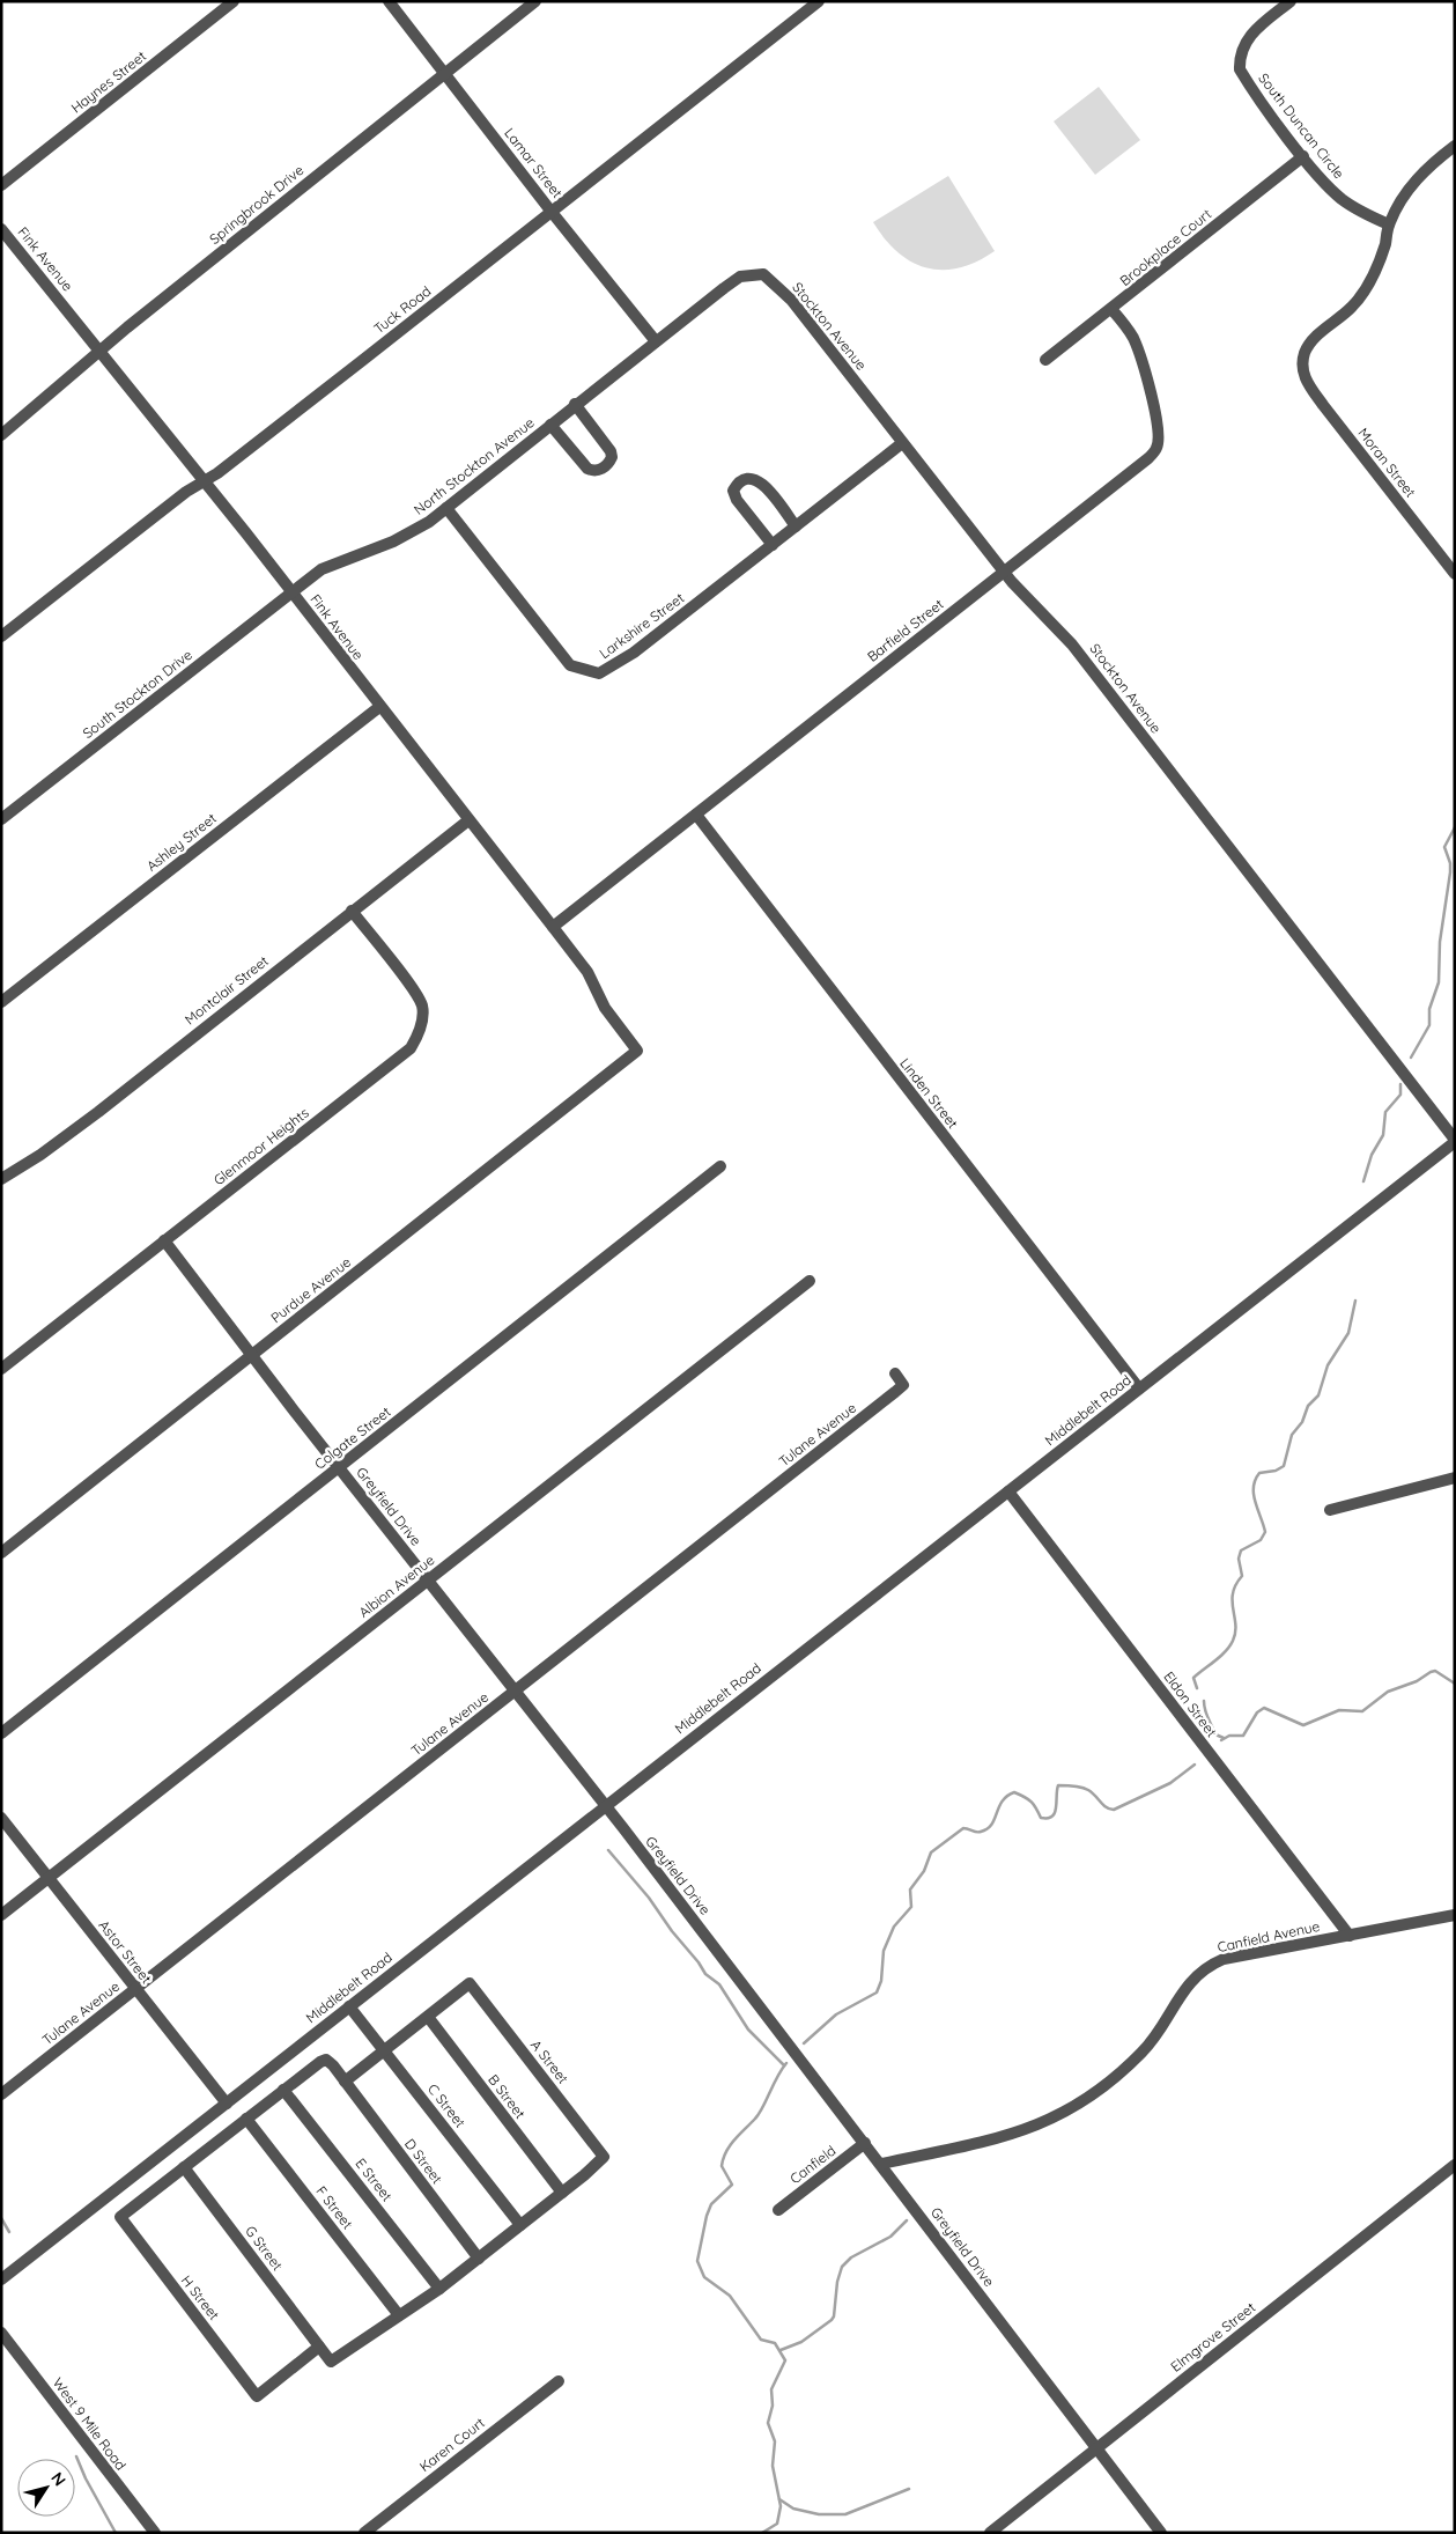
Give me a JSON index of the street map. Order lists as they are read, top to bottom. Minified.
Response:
{"streets":{"street":["Haynes Street","South Duncan Circle","Lamar Street","Springbrook Drive","Brookplace Court","Fink Avenue","Tuck Road","Stockton Avenue","Moran Street","North Stockton Avenue","Larkshire Street","Barfield Street","South Stockton Drive","Ashley Street","Montclair Street","Linden Street","Glenmoor Heights","Purdue Avenue","Middlebelt Road","Tulane Avenue","Colgate Street","Greyfield Drive","Albion Avenue","Eldon Street","Canfield Avenue","Astor Street","A Street","B Street","C Street","D Street","Canfield","E Street","F Street","G Street","H Street","Elmgrove Street","West 9 Mile Road","Karen Court"]},"crossings":[["South Duncan Circle","Brookplace Court"],["South Duncan Circle","Moran Street"],["Lamar Street","Springbrook Drive"],["Lamar Street","Tuck Road"],["Lamar Street","North Stockton Avenue"],["Springbrook Drive","Fink Avenue"],["Brookplace Court","Barfield Street"],["Fink Avenue","Tuck Road"],["Fink Avenue","North Stockton Avenue"],["Fink Avenue","Barfield Street"],["Fink Avenue","South Stockton Drive"],["Fink Avenue","Ashley Street"],["Fink Avenue","Montclair Street"],["Fink Avenue","Purdue Avenue"],["Stockton Avenue","North Stockton Avenue"],["Stockton Avenue","Larkshire Street"],["Stockton Avenue","Barfield Street"],["Stockton Avenue","Middlebelt Road"],["North Stockton Avenue","Larkshire Street"],["North Stockton Avenue","South Stockton Drive"],["Barfield Street","Linden Street"],["Montclair Street","Glenmoor Heights"],["Linden Street","Middlebelt Road"],["Glenmoor Heights","Greyfield Drive"],["Purdue Avenue","Greyfield Drive"],["Middlebelt Road","Greyfield Drive"],["Middlebelt Road","Eldon Street"],["Middlebelt Road","Astor Street"],["Middlebelt Road","C Street"],["Tulane Avenue","Greyfield Drive"],["Tulane Avenue","Astor Street"],["Colgate Street","Greyfield Drive"],["Greyfield Drive","Albion Avenue"],["Greyfield Drive","Canfield Avenue"],["Greyfield Drive","Canfield"],["Greyfield Drive","Elmgrove Street"],["Albion Avenue","Astor Street"],["Eldon Street","Canfield Avenue"],["A Street","B Street"],["A Street","C Street"],["A Street","D Street"],["D Street","E Street"],["G Street","H Street"]],"north":"top right"}
